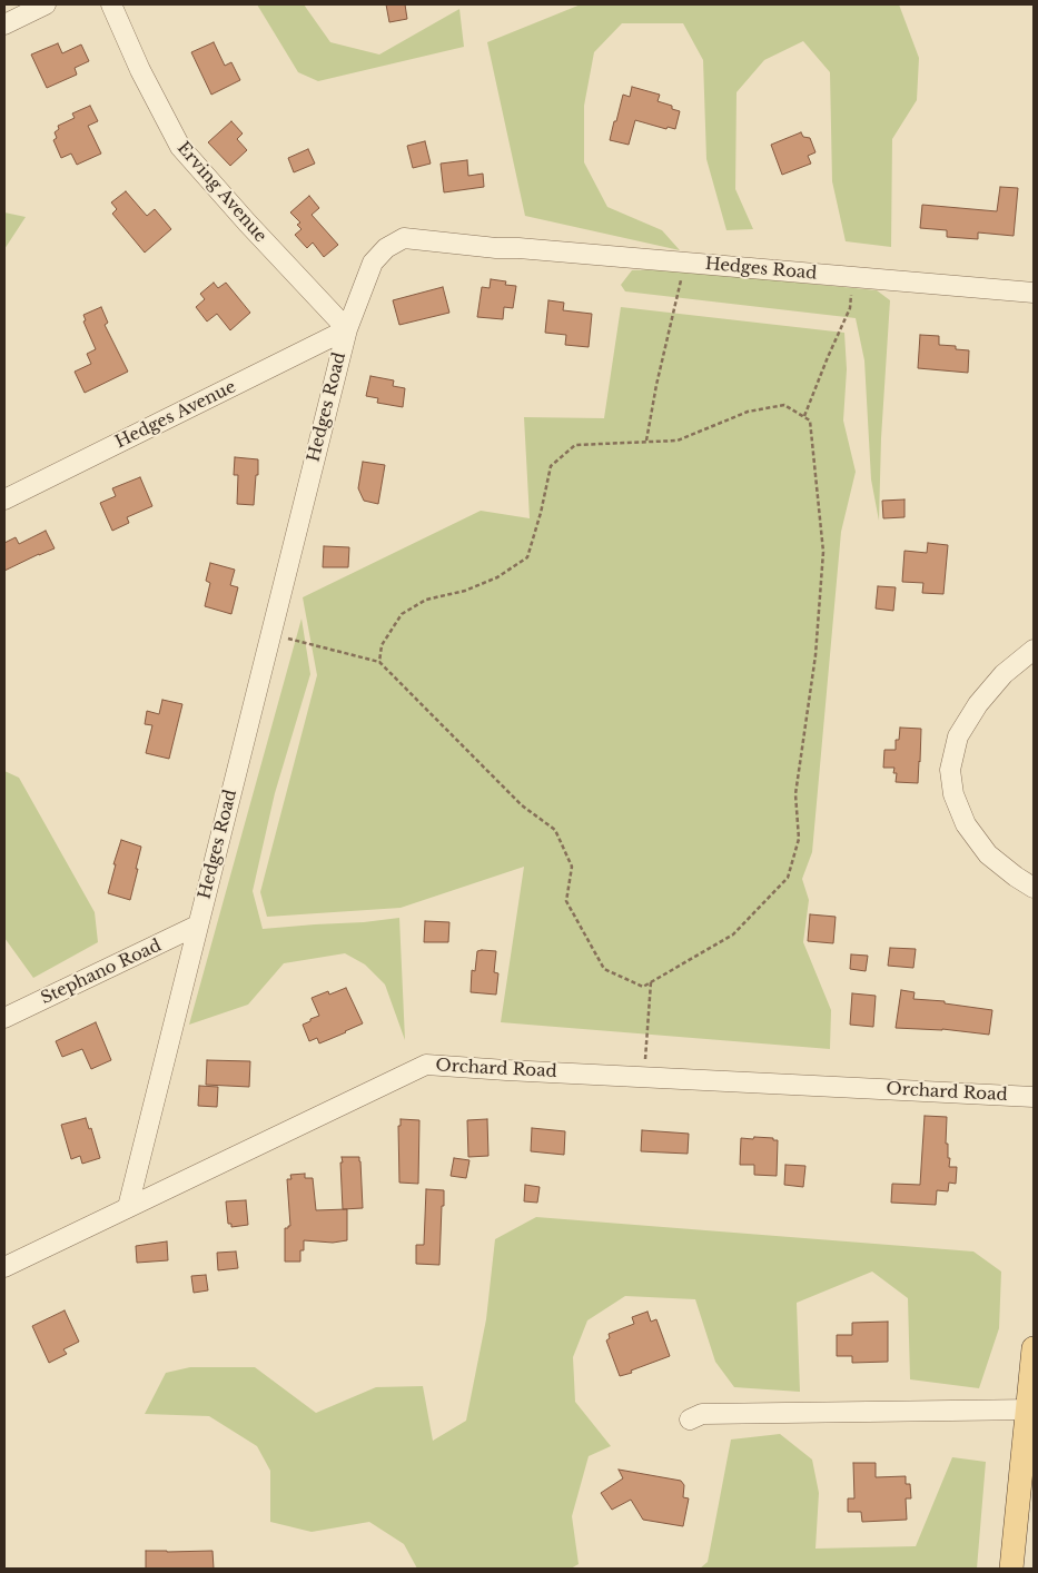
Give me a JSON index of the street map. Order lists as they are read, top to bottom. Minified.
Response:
{"streets":{"street":["Erving Avenue","Hedges Road","Hedges Avenue","Stephano Road","Orchard Road"]},"crossings":[["Erving Avenue","Hedges Road"],["Erving Avenue","Hedges Avenue"],["Hedges Road","Hedges Avenue"],["Hedges Road","Stephano Road"],["Hedges Road","Orchard Road"]]}
